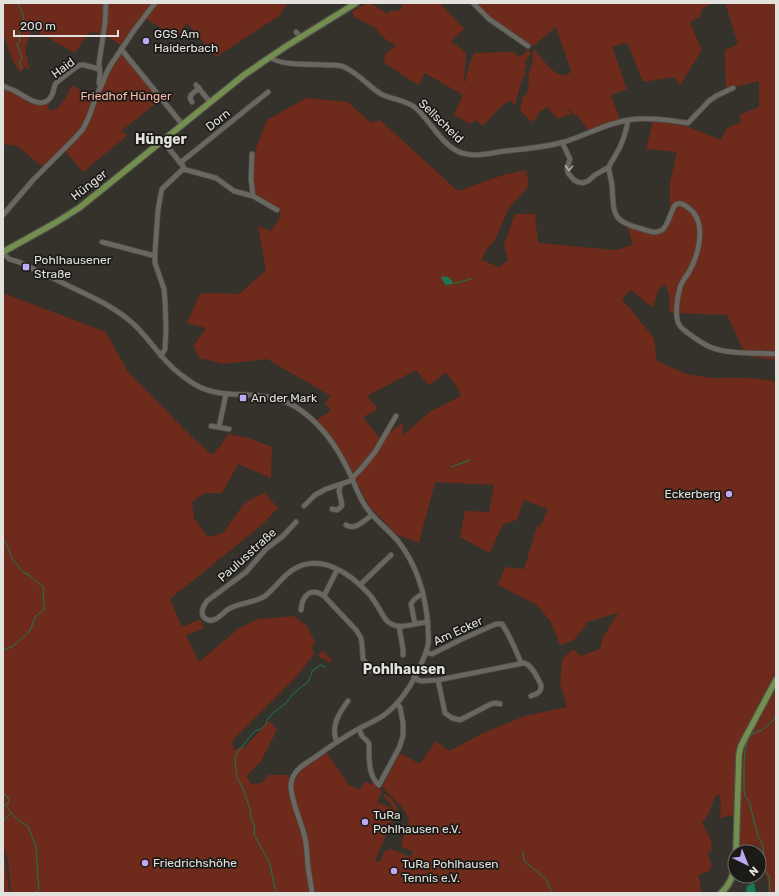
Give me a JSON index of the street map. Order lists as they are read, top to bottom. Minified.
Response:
{"streets":{"main road":["Hünger"],"street":["Haid","Dorn","Sellscheid","Paulusstraße","Am Ecker"]},"crossings":[["Sellscheid","Hünger"]],"districts":["Hünger","Pohlhausen"],"parks":["Friedhof Hünger"],"places":{"other":["GGS Am Haiderbach","Eckerberg","TuRa Pohlhausen e.V.","Friedrichshöhe","TuRa Pohlhausen Tennis e.V."],"transit":["Pohlhausener Straße","An der Mark"]},"scale_bar":"200 m","north":"bottom right"}
